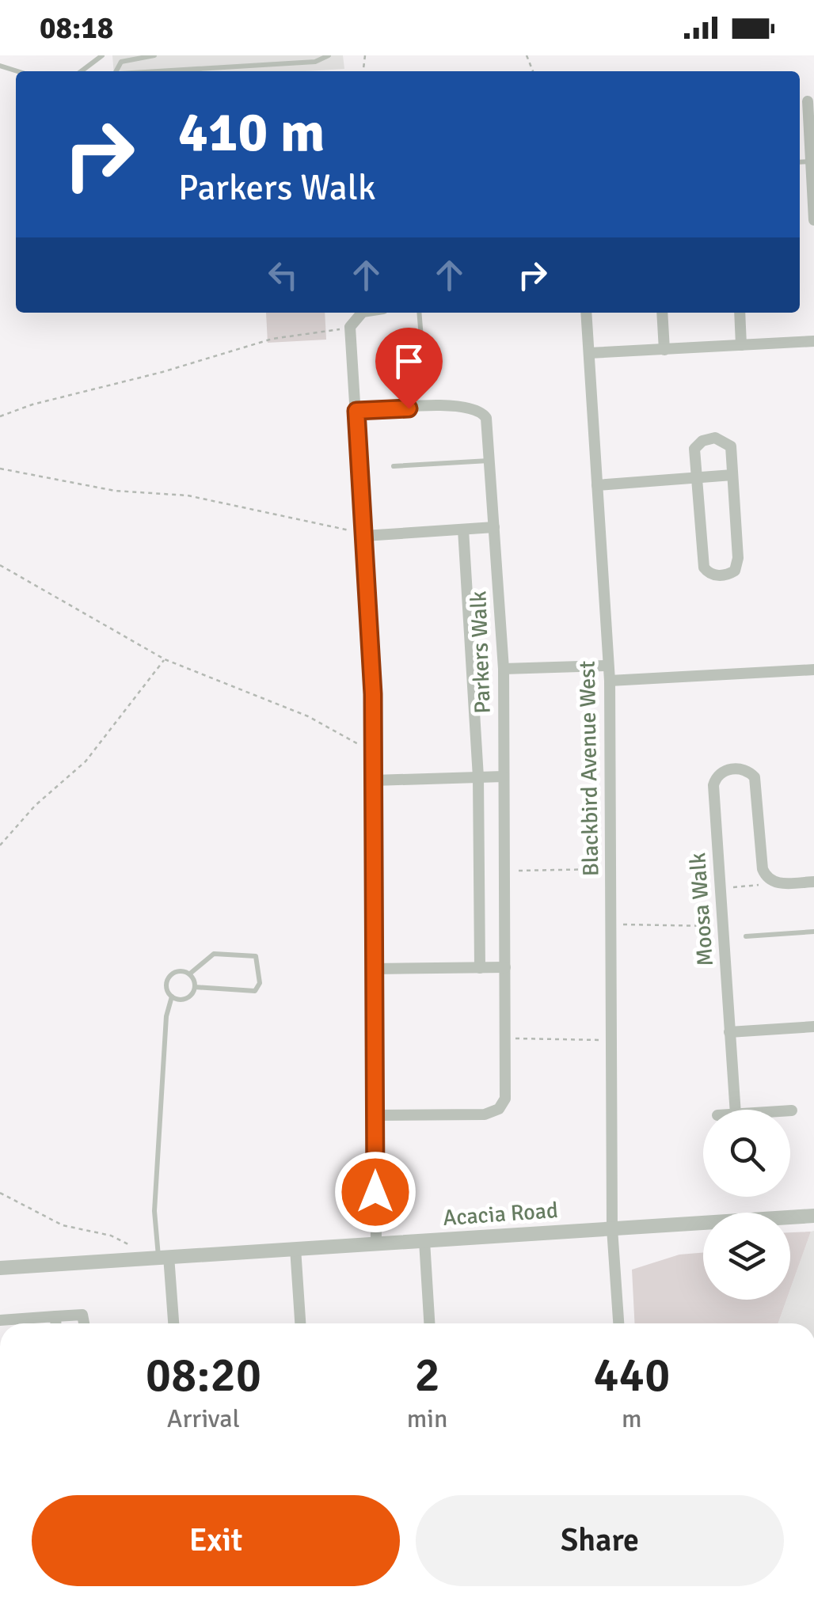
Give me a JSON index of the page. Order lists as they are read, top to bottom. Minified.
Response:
{"streets":{"street":["Parkers Walk","Blackbird Avenue West","Moosa Walk","Acacia Road"]},"crossings":[["Blackbird Avenue West","Acacia Road"]],"page":{"status":"08:18","turn":["410 m","Parkers Walk"],"eta":["08:20","Arrival","2","min","440","m"],"buttons":["Exit","Share"]}}
